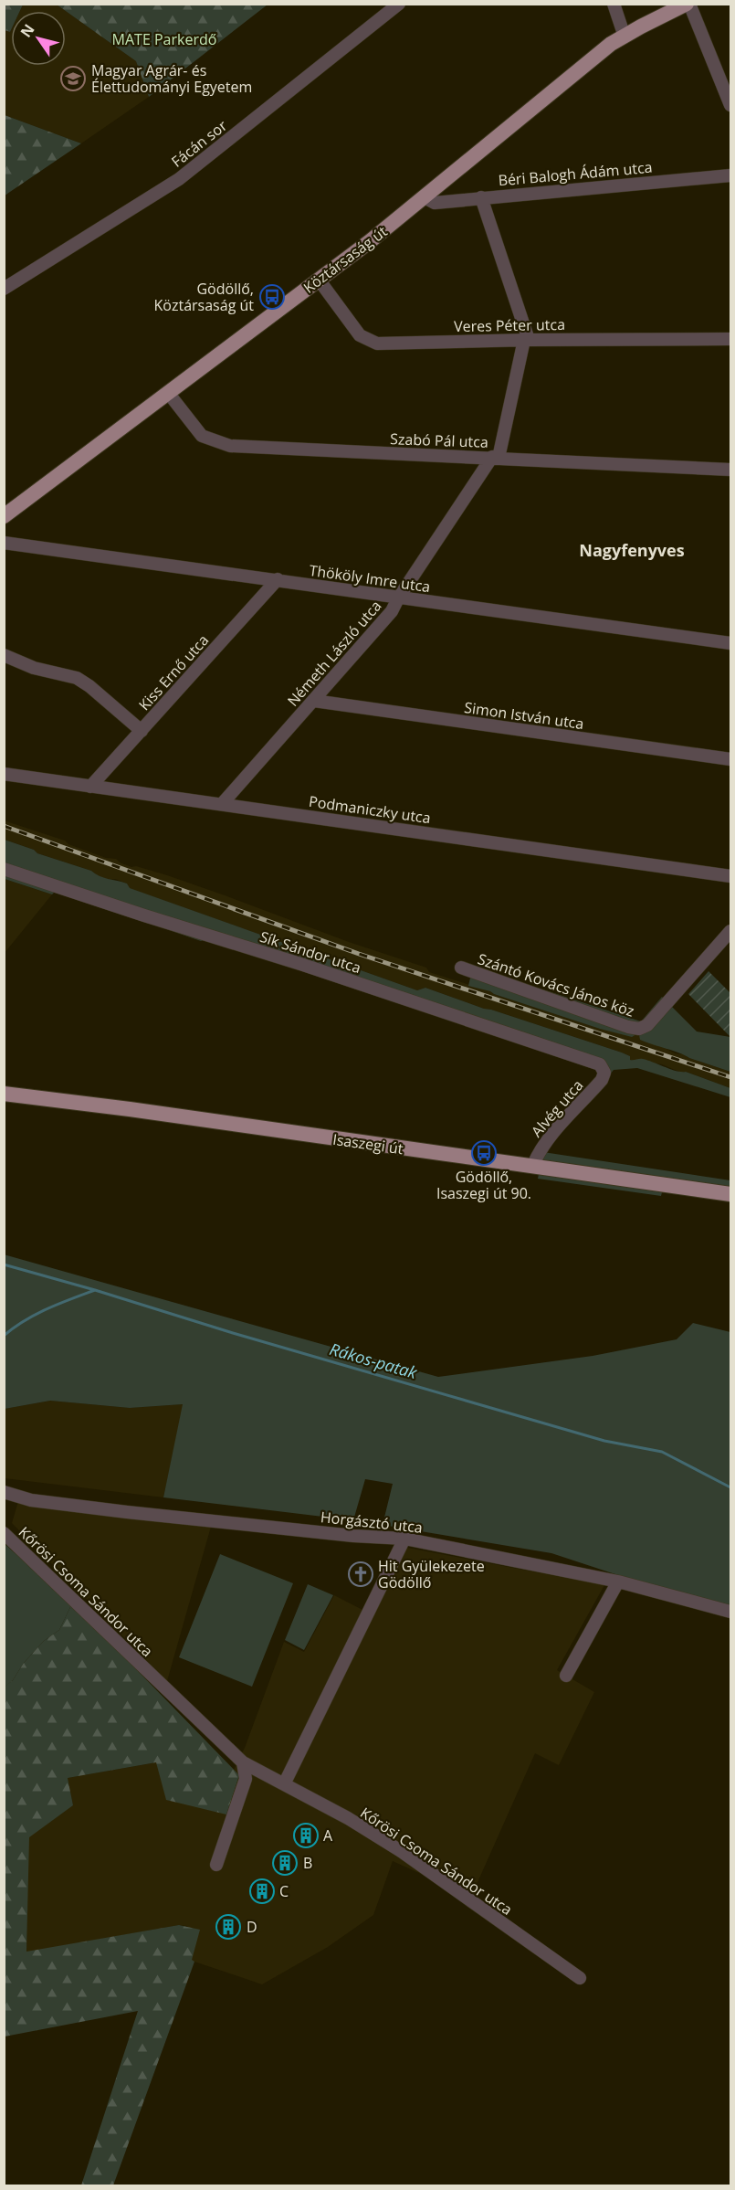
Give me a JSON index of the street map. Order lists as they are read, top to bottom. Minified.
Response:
{"streets":{"main road":["Köztársaság út","Isaszegi út"],"street":["Fácán sor","Béri Balogh Ádám utca","Veres Péter utca","Szabó Pál utca","Thököly Imre utca","Németh László utca","Kiss Ernő utca","Simon István utca","Podmaniczky utca","Sík Sándor utca","Szántó Kovács János köz","Alvég utca","Horgásztó utca","Kőrösi Csoma Sándor utca"]},"crossings":[["Béri Balogh Ádám utca","Köztársaság út"],["Köztársaság út","Veres Péter utca"],["Köztársaság út","Szabó Pál utca"],["Veres Péter utca","Németh László utca"],["Szabó Pál utca","Németh László utca"],["Thököly Imre utca","Németh László utca"],["Thököly Imre utca","Kiss Ernő utca"],["Németh László utca","Simon István utca"],["Németh László utca","Podmaniczky utca"],["Kiss Ernő utca","Podmaniczky utca"],["Sík Sándor utca","Alvég utca"],["Alvég utca","Isaszegi út"]],"districts":["Nagyfenyves"],"water":["Rákos-patak"],"parks":["MATE Parkerdő"],"places":{"school or university":["Magyar Agrár- és Élettudományi Egyetem"],"bus stop":["Gödöllő, Köztársaság út","Gödöllő, Isaszegi út 90."],"church":["Hit Gyülekezete Gödöllő"],"building":["A","B","C","D"]},"north":"top left"}
